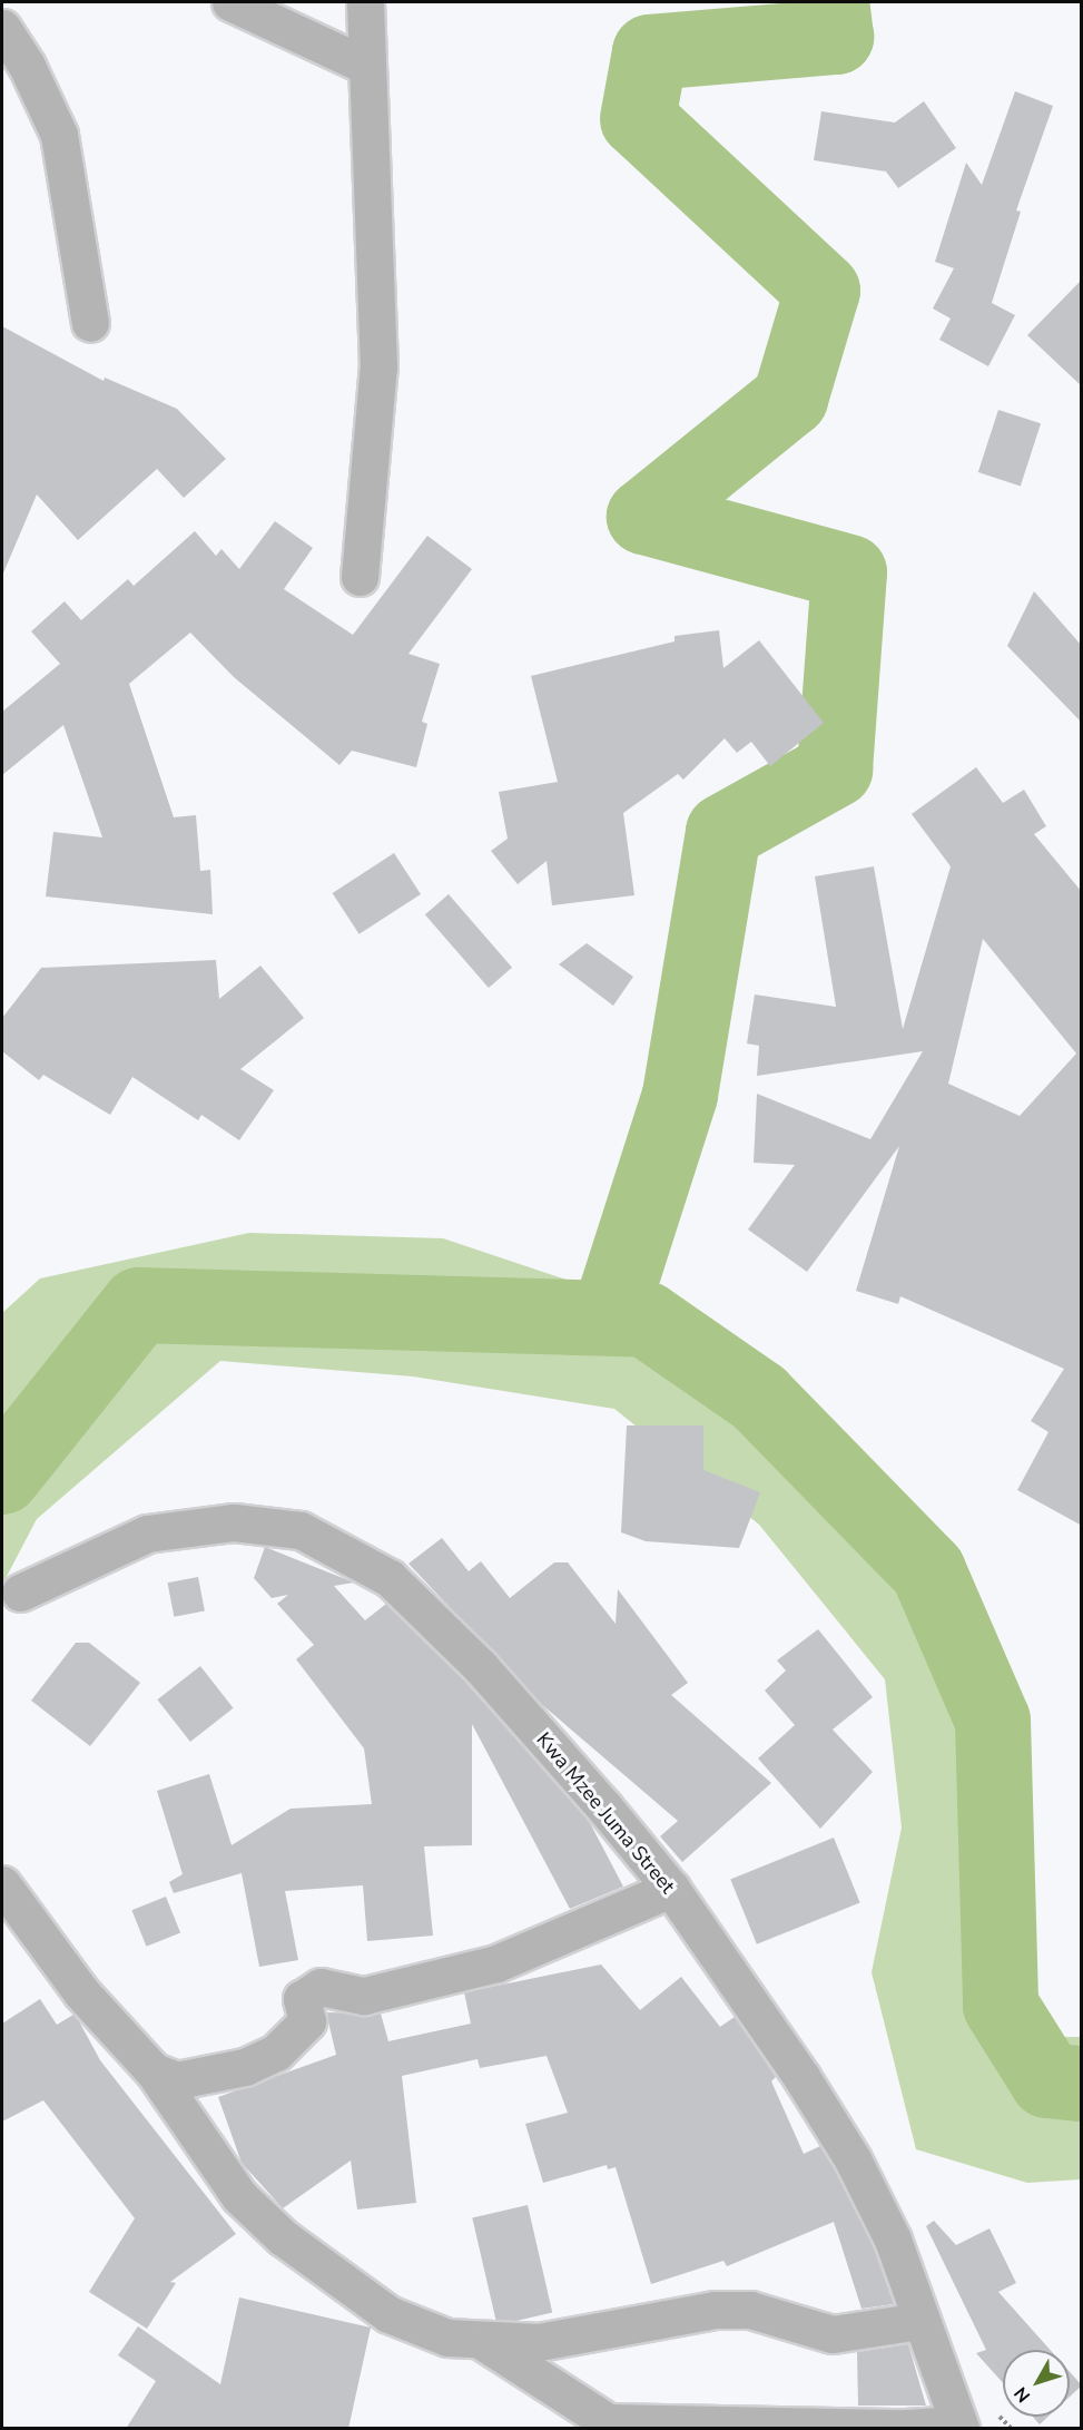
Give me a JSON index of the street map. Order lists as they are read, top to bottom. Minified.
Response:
{"streets":{"street":["Kwa Mzee Juma Street"]},"north":"bottom left"}
